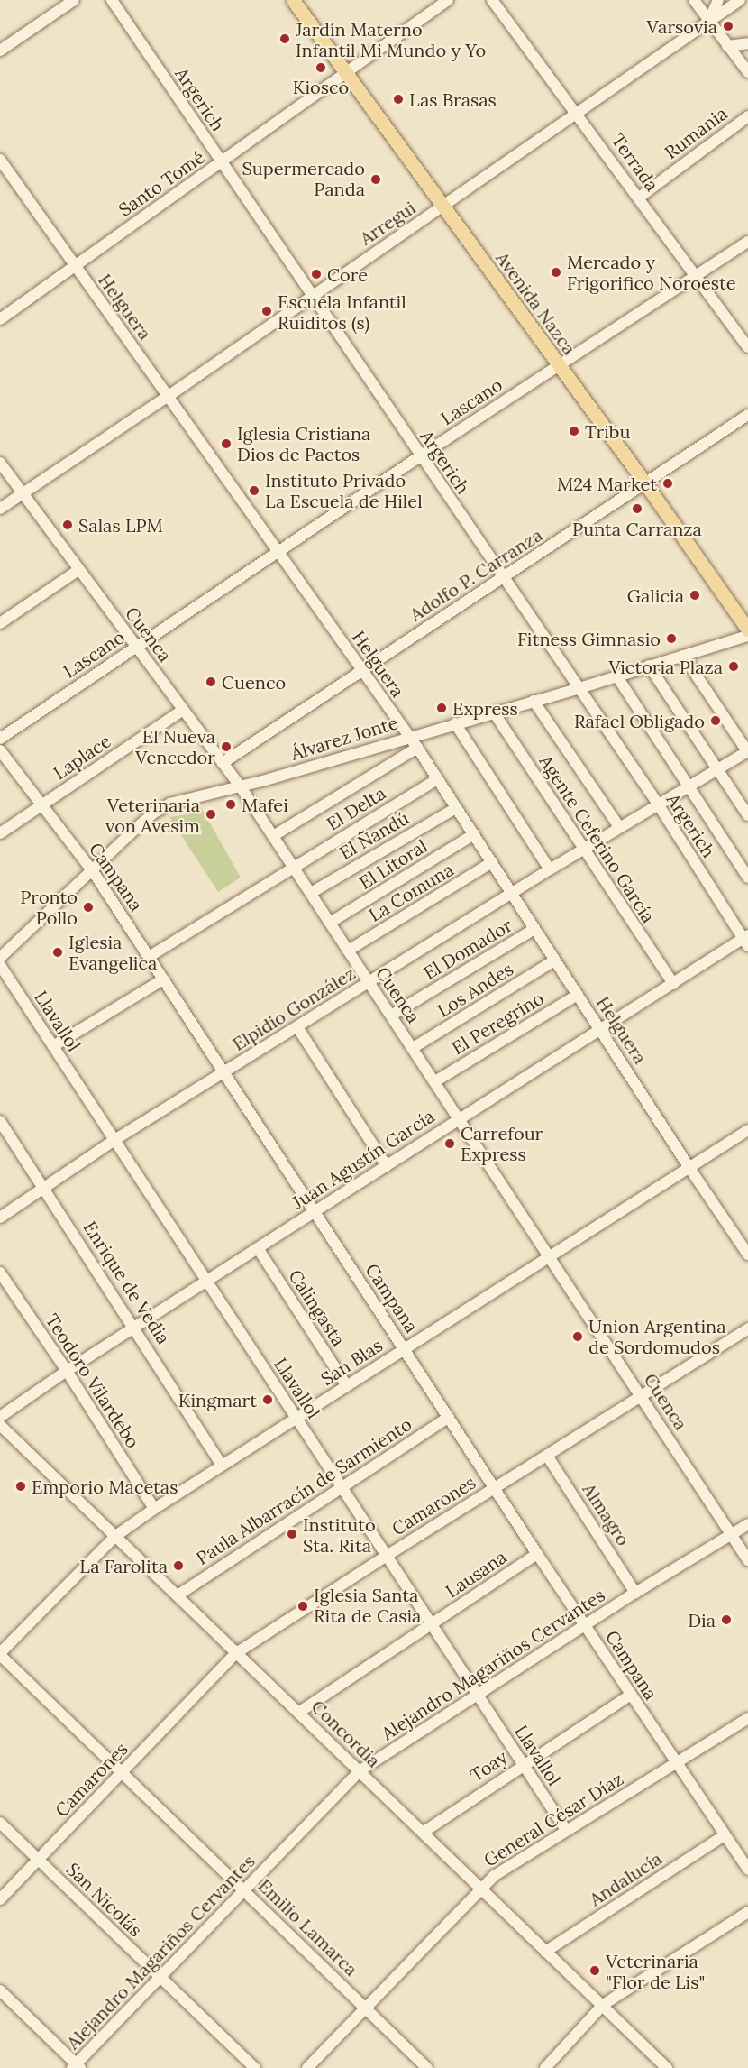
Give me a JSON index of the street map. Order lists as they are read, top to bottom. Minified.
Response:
{"streets":{"main road":["Avenida Nazca"],"street":["Argerich","Rumania","Terrada","Santo Tomé","Arregui","Helguera","Lascano","Adolfo P. Carranza","Cuenca","Álvarez Jonte","Laplace","El Delta","El Ñandú","Agente Ceferino García","El Litoral","Campana","La Comuna","El Domador","Los Andes","Elpidio González","Llavallol","El Peregrino","Juan Agustín García","Enrique de Vedia","Calingasta","San Blas","Teodoro Vilardebo","Paula Albarracín de Sarmiento","Camarones","Almagro","Lausana","Alejandro Magariños Cervantes","Concordia","Toay","General César Díaz","Andalucía","San Nicolás","Emilio Lamarca"]},"crossings":[["Argerich","Santo Tomé"],["Argerich","Arregui"],["Argerich","Lascano"],["Argerich","Adolfo P. Carranza"],["Argerich","Álvarez Jonte"],["Argerich","Elpidio González"],["Argerich","Juan Agustín García"],["Rumania","Terrada"],["Terrada","Arregui"],["Terrada","Lascano"],["Santo Tomé","Avenida Nazca"],["Santo Tomé","Helguera"],["Arregui","Avenida Nazca"],["Arregui","Helguera"],["Arregui","Cuenca"],["Avenida Nazca","Lascano"],["Avenida Nazca","Adolfo P. Carranza"],["Helguera","Lascano"],["Helguera","Adolfo P. Carranza"],["Helguera","Álvarez Jonte"],["Helguera","El Delta"],["Helguera","El Ñandú"],["Helguera","El Litoral"],["Helguera","La Comuna"],["Helguera","El Domador"],["Helguera","Los Andes"],["Helguera","Elpidio González"],["Helguera","El Peregrino"],["Helguera","Juan Agustín García"],["Helguera","San Blas"],["Lascano","Cuenca"],["Adolfo P. Carranza","Cuenca"],["Cuenca","Álvarez Jonte"],["Cuenca","Laplace"],["Cuenca","El Delta"],["Cuenca","El Ñandú"],["Cuenca","El Litoral"],["Cuenca","La Comuna"],["Cuenca","El Domador"],["Cuenca","Los Andes"],["Cuenca","Elpidio González"],["Cuenca","El Peregrino"],["Cuenca","Juan Agustín García"],["Cuenca","San Blas"],["Cuenca","Camarones"],["Cuenca","Alejandro Magariños Cervantes"],["Álvarez Jonte","Agente Ceferino García"],["Álvarez Jonte","Campana"],["Laplace","Campana"],["El Delta","Campana"],["Agente Ceferino García","Elpidio González"],["Agente Ceferino García","Juan Agustín García"],["Campana","Elpidio González"],["Campana","Juan Agustín García"],["Campana","San Blas"],["Campana","Paula Albarracín de Sarmiento"],["Campana","Camarones"],["Campana","Lausana"],["Campana","Alejandro Magariños Cervantes"],["Campana","Toay"],["Campana","General César Díaz"],["Campana","Andalucía"],["Elpidio González","Llavallol"],["Elpidio González","Enrique de Vedia"],["Llavallol","Juan Agustín García"],["Llavallol","San Blas"],["Llavallol","Paula Albarracín de Sarmiento"],["Llavallol","Camarones"],["Llavallol","Lausana"],["Llavallol","Alejandro Magariños Cervantes"],["Llavallol","Toay"],["Llavallol","General César Díaz"],["Juan Agustín García","Enrique de Vedia"],["Juan Agustín García","Calingasta"],["Juan Agustín García","Teodoro Vilardebo"],["Enrique de Vedia","San Blas"],["Calingasta","San Blas"],["San Blas","Teodoro Vilardebo"],["San Blas","Concordia"],["San Blas","Emilio Lamarca"],["Paula Albarracín de Sarmiento","Concordia"],["Camarones","Almagro"],["Camarones","Concordia"],["Camarones","San Nicolás"],["Camarones","Emilio Lamarca"],["Almagro","Alejandro Magariños Cervantes"],["Lausana","Concordia"],["Alejandro Magariños Cervantes","Concordia"],["Alejandro Magariños Cervantes","San Nicolás"],["Alejandro Magariños Cervantes","Emilio Lamarca"],["Concordia","Toay"],["Concordia","General César Díaz"],["Concordia","Andalucía"],["General César Díaz","Emilio Lamarca"]],"places":["Varsovia","Jardín Materno Infantil Mi Mundo y Yo","Kiosco","Las Brasas","Supermercado Panda","Mercado y Frigorifico Noroeste","Core","Escuela Infantil Ruiditos (s)","Tribu","Iglesia Cristiana Dios de Pactos","M24 Market","Instituto Privado La Escuela de Hilel","Punta Carranza","Salas LPM","Galicia","Fitness Gimnasio","Victoria Plaza","Cuenco","Express","Rafael Obligado","El Nueva Vencedor","Mafei","Veterinaria von Avesim","Pronto Pollo","Iglesia Evangelica","Carrefour Express","Union Argentina de Sordomudos","Kingmart","Emporio Macetas","Instituto Sta. Rita","La Farolita","Iglesia Santa Rita de Casia","Dia","Veterinaria \"Flor de Lis\""]}
